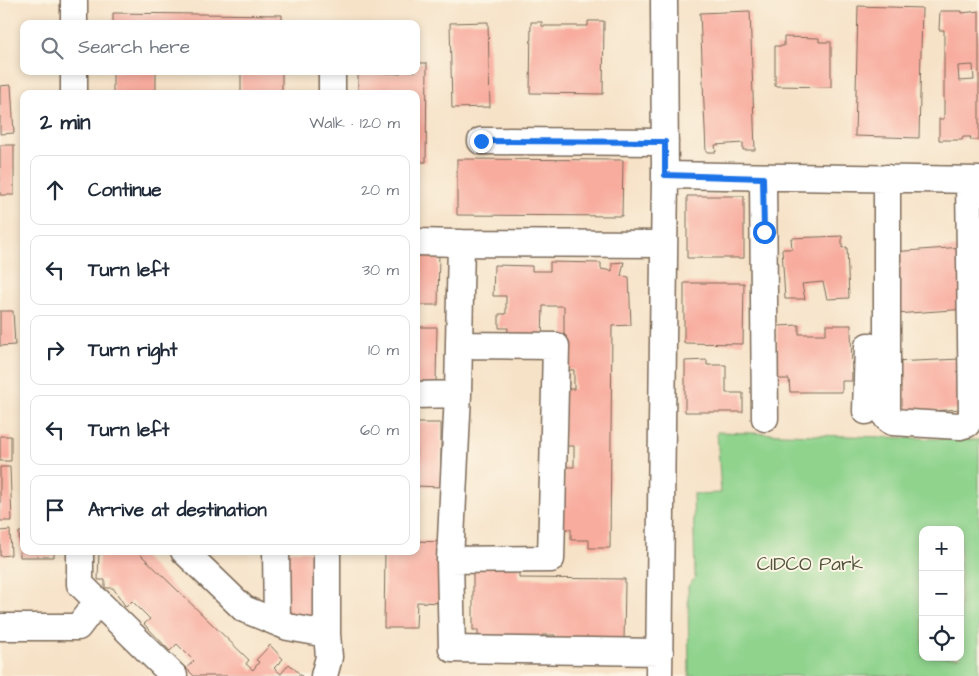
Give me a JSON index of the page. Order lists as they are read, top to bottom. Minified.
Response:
{"parks":["CIDCO Park"],"page":{"search":"Search here","heading":["2 min","Walk · 120 m"],"list":[["Continue","20 m"],["Turn left","30 m"],["Turn right","10 m"],["Turn left","60 m"],"Arrive at destination"],"map_buttons":["+","−"]}}
